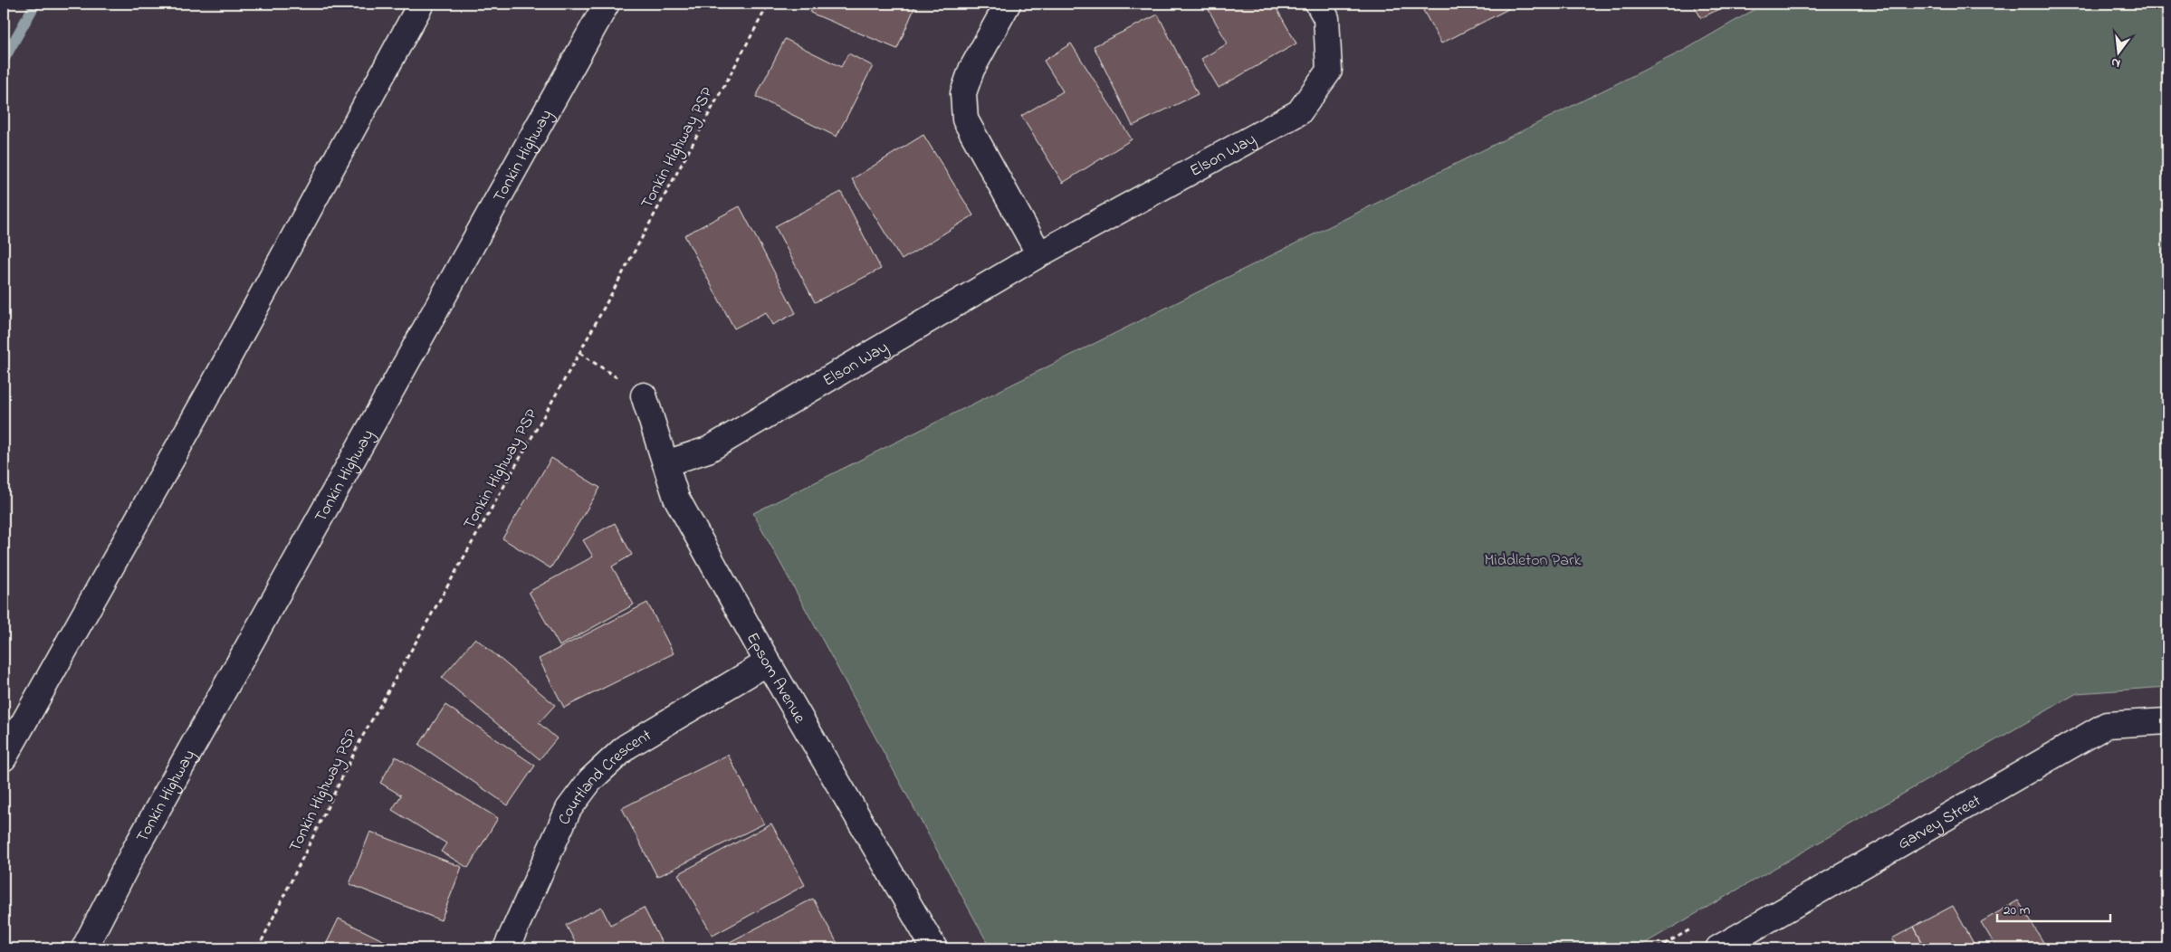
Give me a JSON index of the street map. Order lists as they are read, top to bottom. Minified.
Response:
{"streets":{"main road":["Elson Way","Tonkin Highway","Epsom Avenue","Courtland Crescent","Garvey Street"],"path":["Tonkin Highway PSP"]},"crossings":[["Elson Way","Epsom Avenue"],["Epsom Avenue","Courtland Crescent"]],"parks":["Middleton Park"],"scale_bar":"20 m","north":"bottom"}
